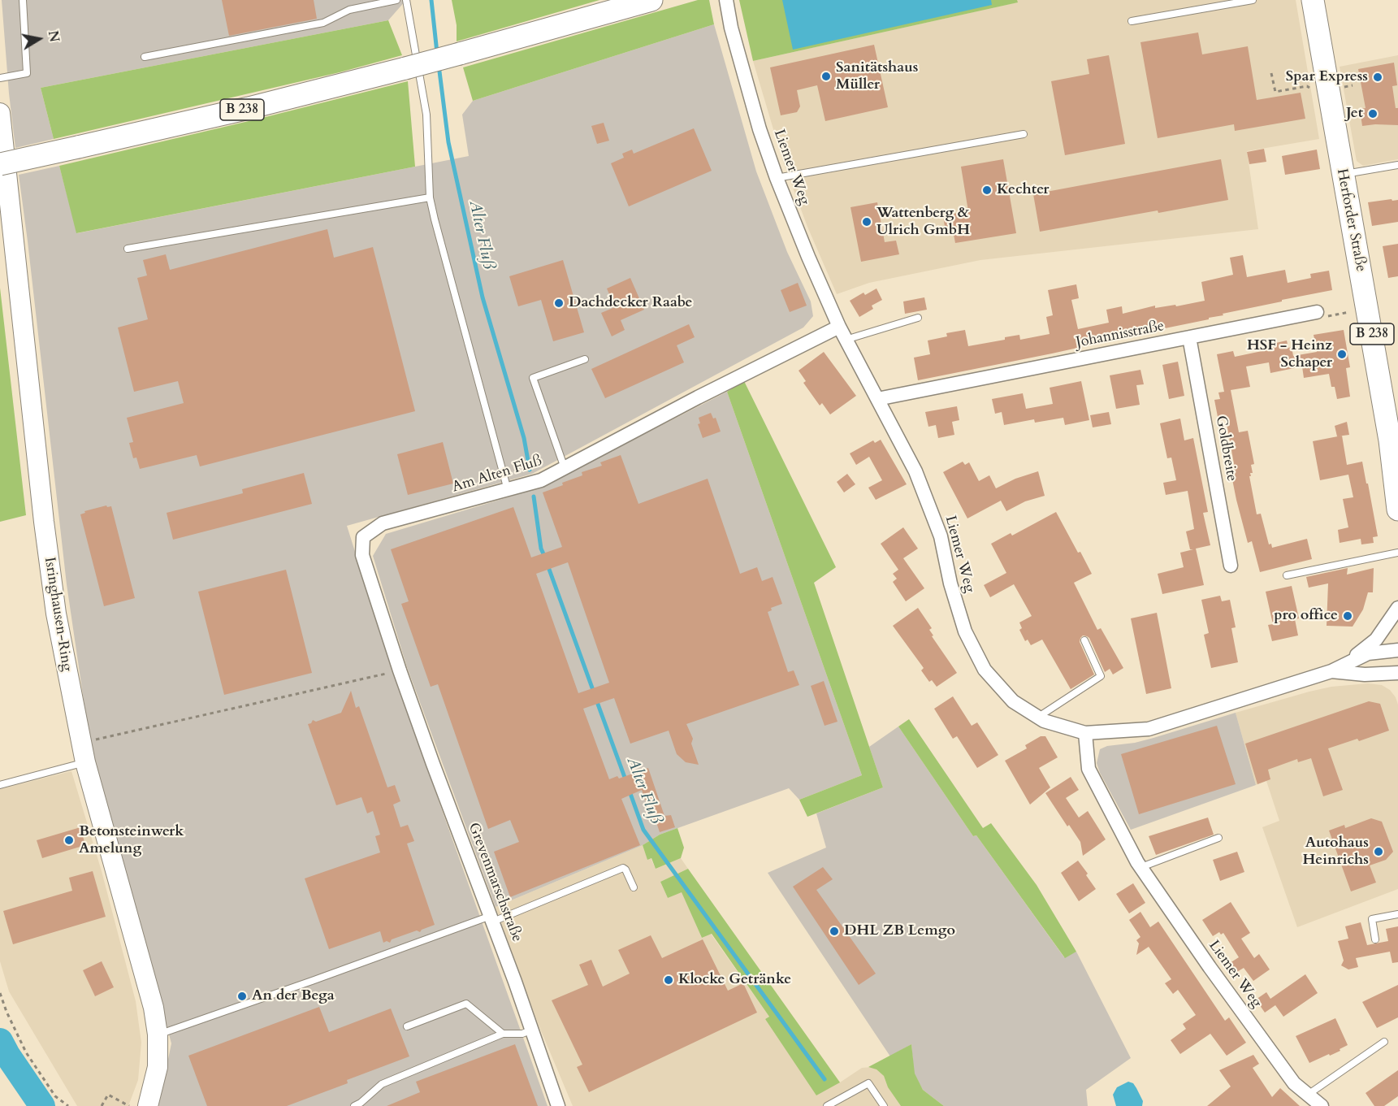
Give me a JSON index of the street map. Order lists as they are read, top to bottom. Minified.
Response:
{"streets":{"main road":["B 238","Herforder Straße"],"street":["Liemer Weg","Johannisstraße","Goldbreite","Am Alten Fluß","Isringhausen-Ring","Grevenmarschstraße"]},"crossings":[["Liemer Weg","Johannisstraße"],["Liemer Weg","Am Alten Fluß"],["Johannisstraße","Goldbreite"],["Am Alten Fluß","Grevenmarschstraße"]],"water":["Alter Fluß"],"places":["Sanitätshaus Müller","Spar Express","Jet","Kechter","Wattenberg & Ulrich GmbH","Dachdecker Raabe","HSF - Heinz Schaper","pro office","Betonsteinwerk Amelung","Autohaus Heinrichs","DHL ZB Lemgo","Klocke Getränke","An der Bega"],"north":"right"}
